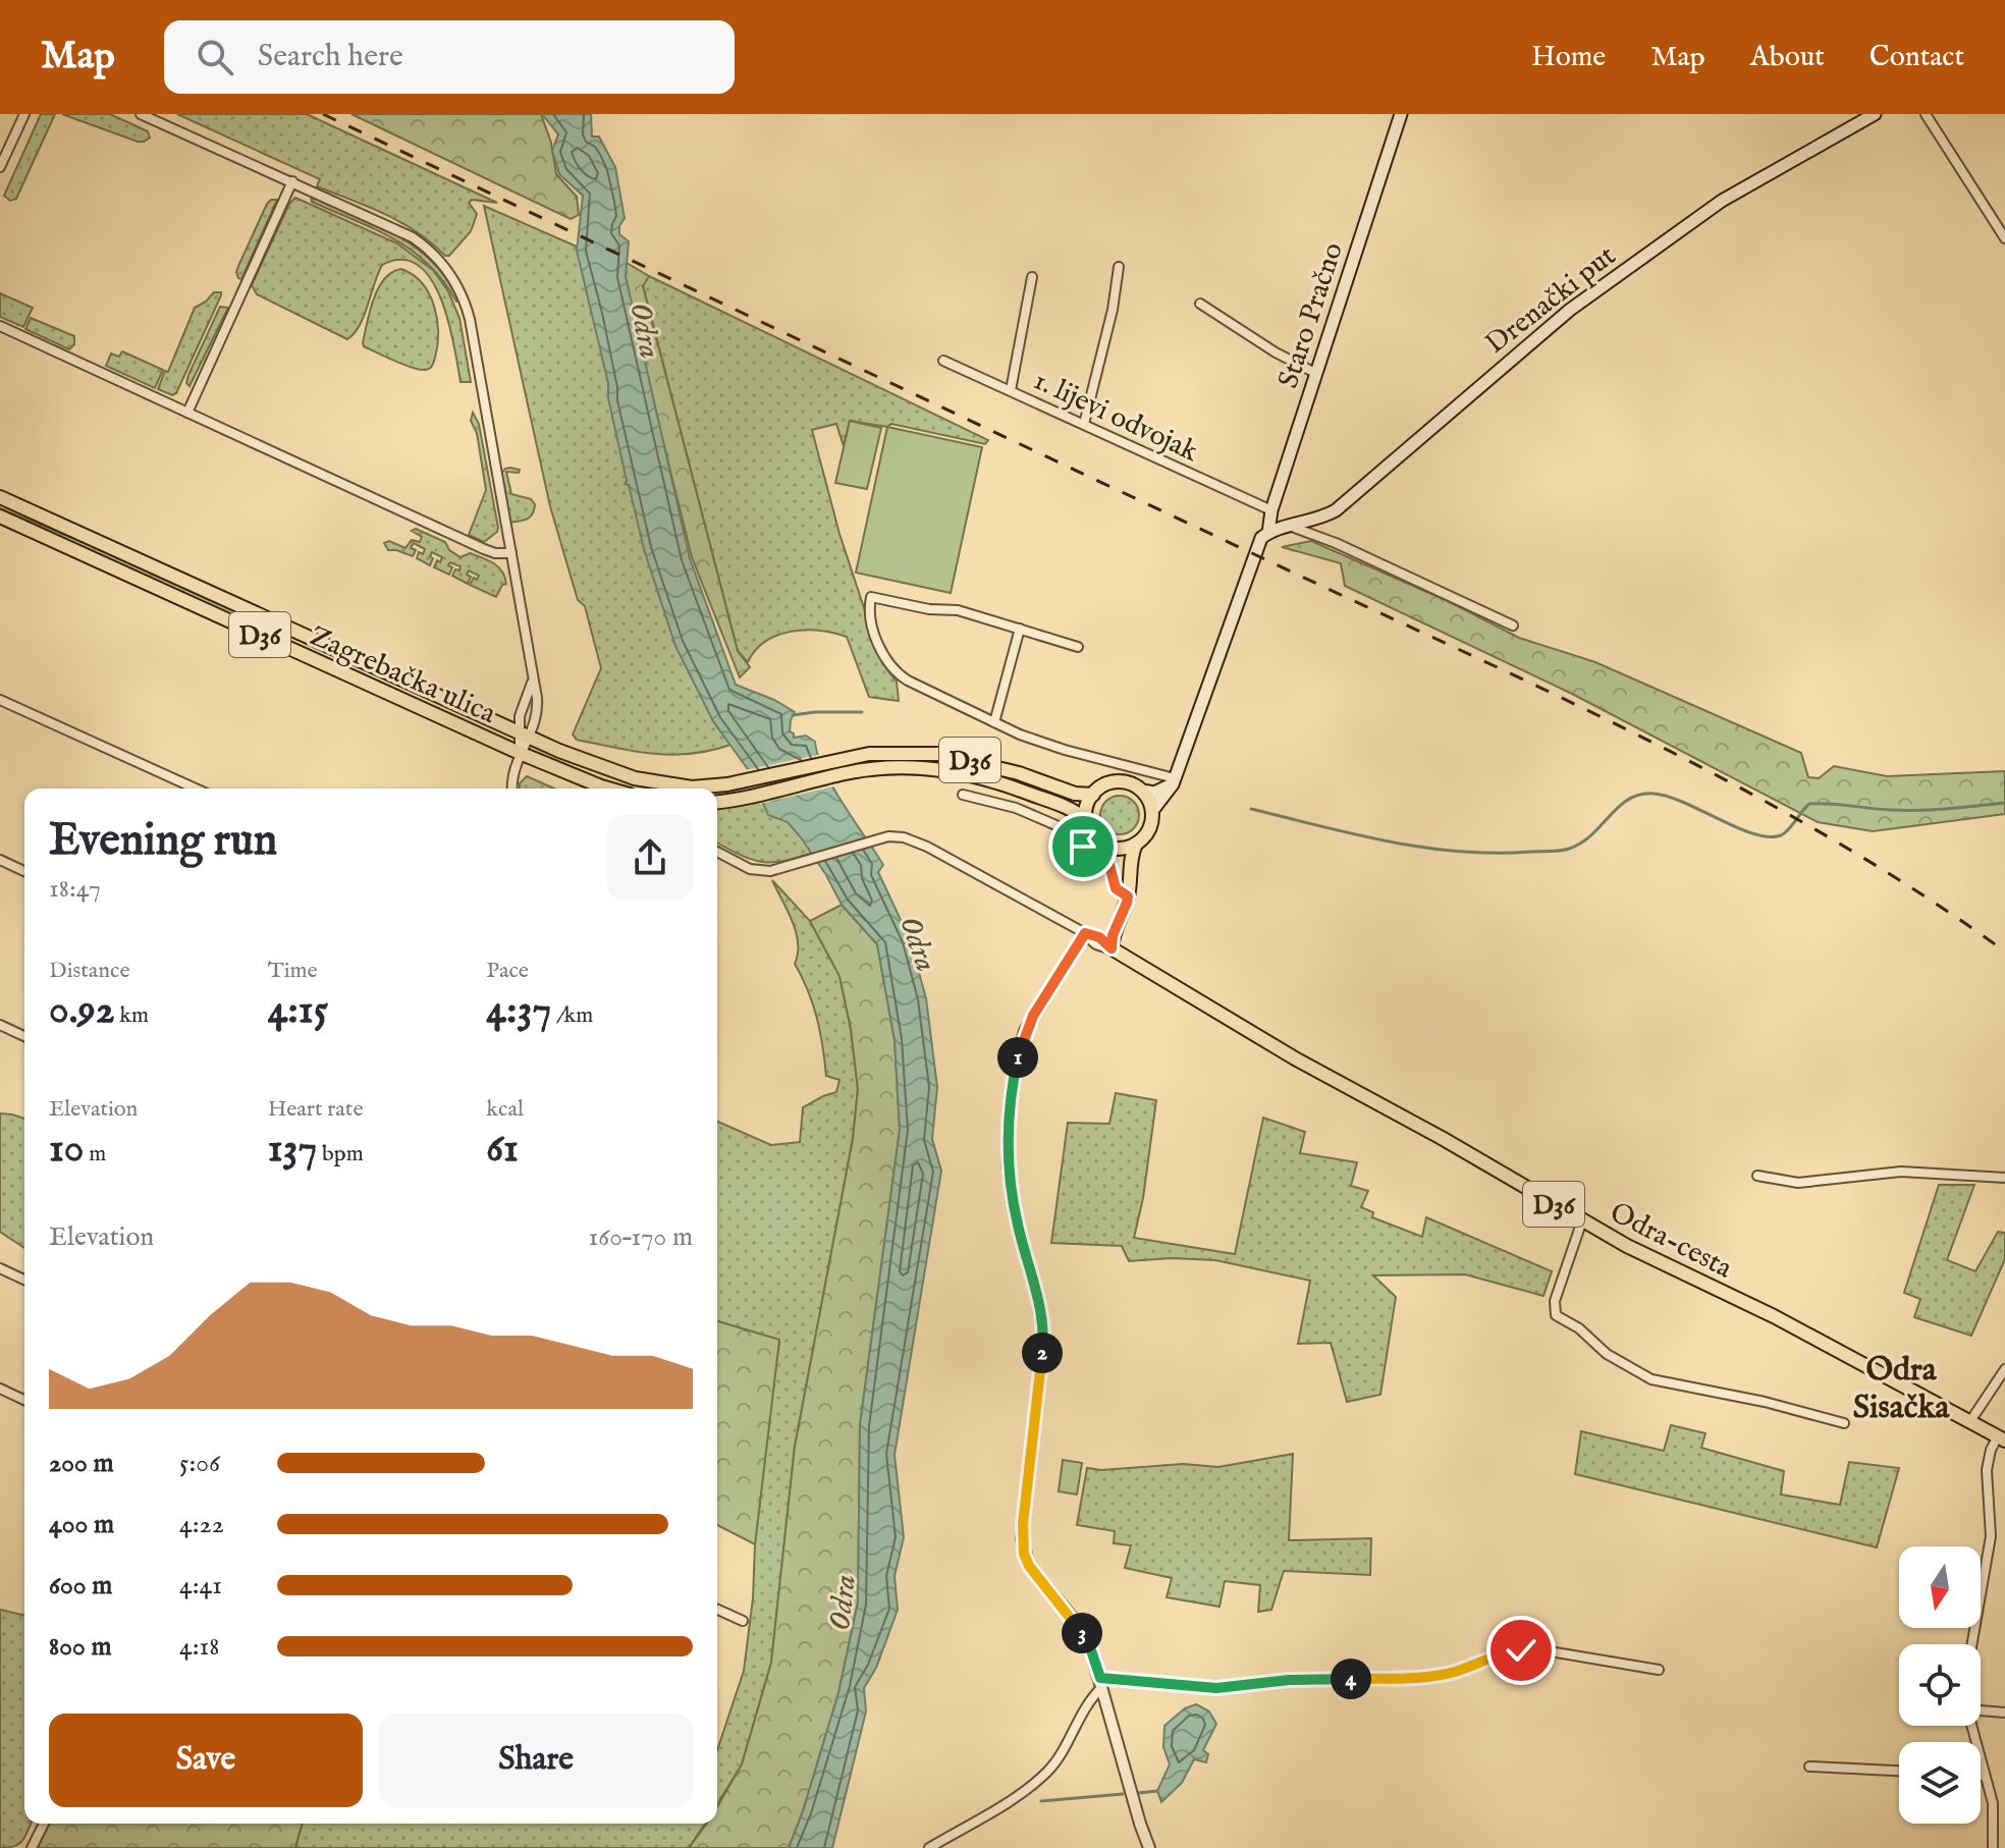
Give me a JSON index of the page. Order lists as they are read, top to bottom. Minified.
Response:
{"streets":{"main road":["Drenački put","Staro Pračno","D36","Zagrebačka ulica","Odra-cesta"],"street":["1. lijevi odvojak"]},"crossings":[["Drenački put","Staro Pračno"],["Staro Pračno","1. lijevi odvojak"],["Staro Pračno","D36"],["D36","Zagrebačka ulica"]],"districts":["Odra Sisačka"],"water":["Odra"],"north":"bottom","page":{"header":"Map","search":"Search here","nav":["Home","Map","About","Contact"],"heading":["Evening run","18:47"],"stats":[["Distance","0.92 km"],["Time","4:15"],["Pace","4:37 /km"],["Elevation","10 m"],["Heart rate","137 bpm"],["kcal","61"]],"pins":["1","2","3","4"],"chart":["Elevation","160–170 m"],"list":[{"name":"200 m","note":"5:06"},{"name":"400 m","note":"4:22"},{"name":"600 m","note":"4:41"},{"name":"800 m","note":"4:18"}],"buttons":["Save","Share"]}}
